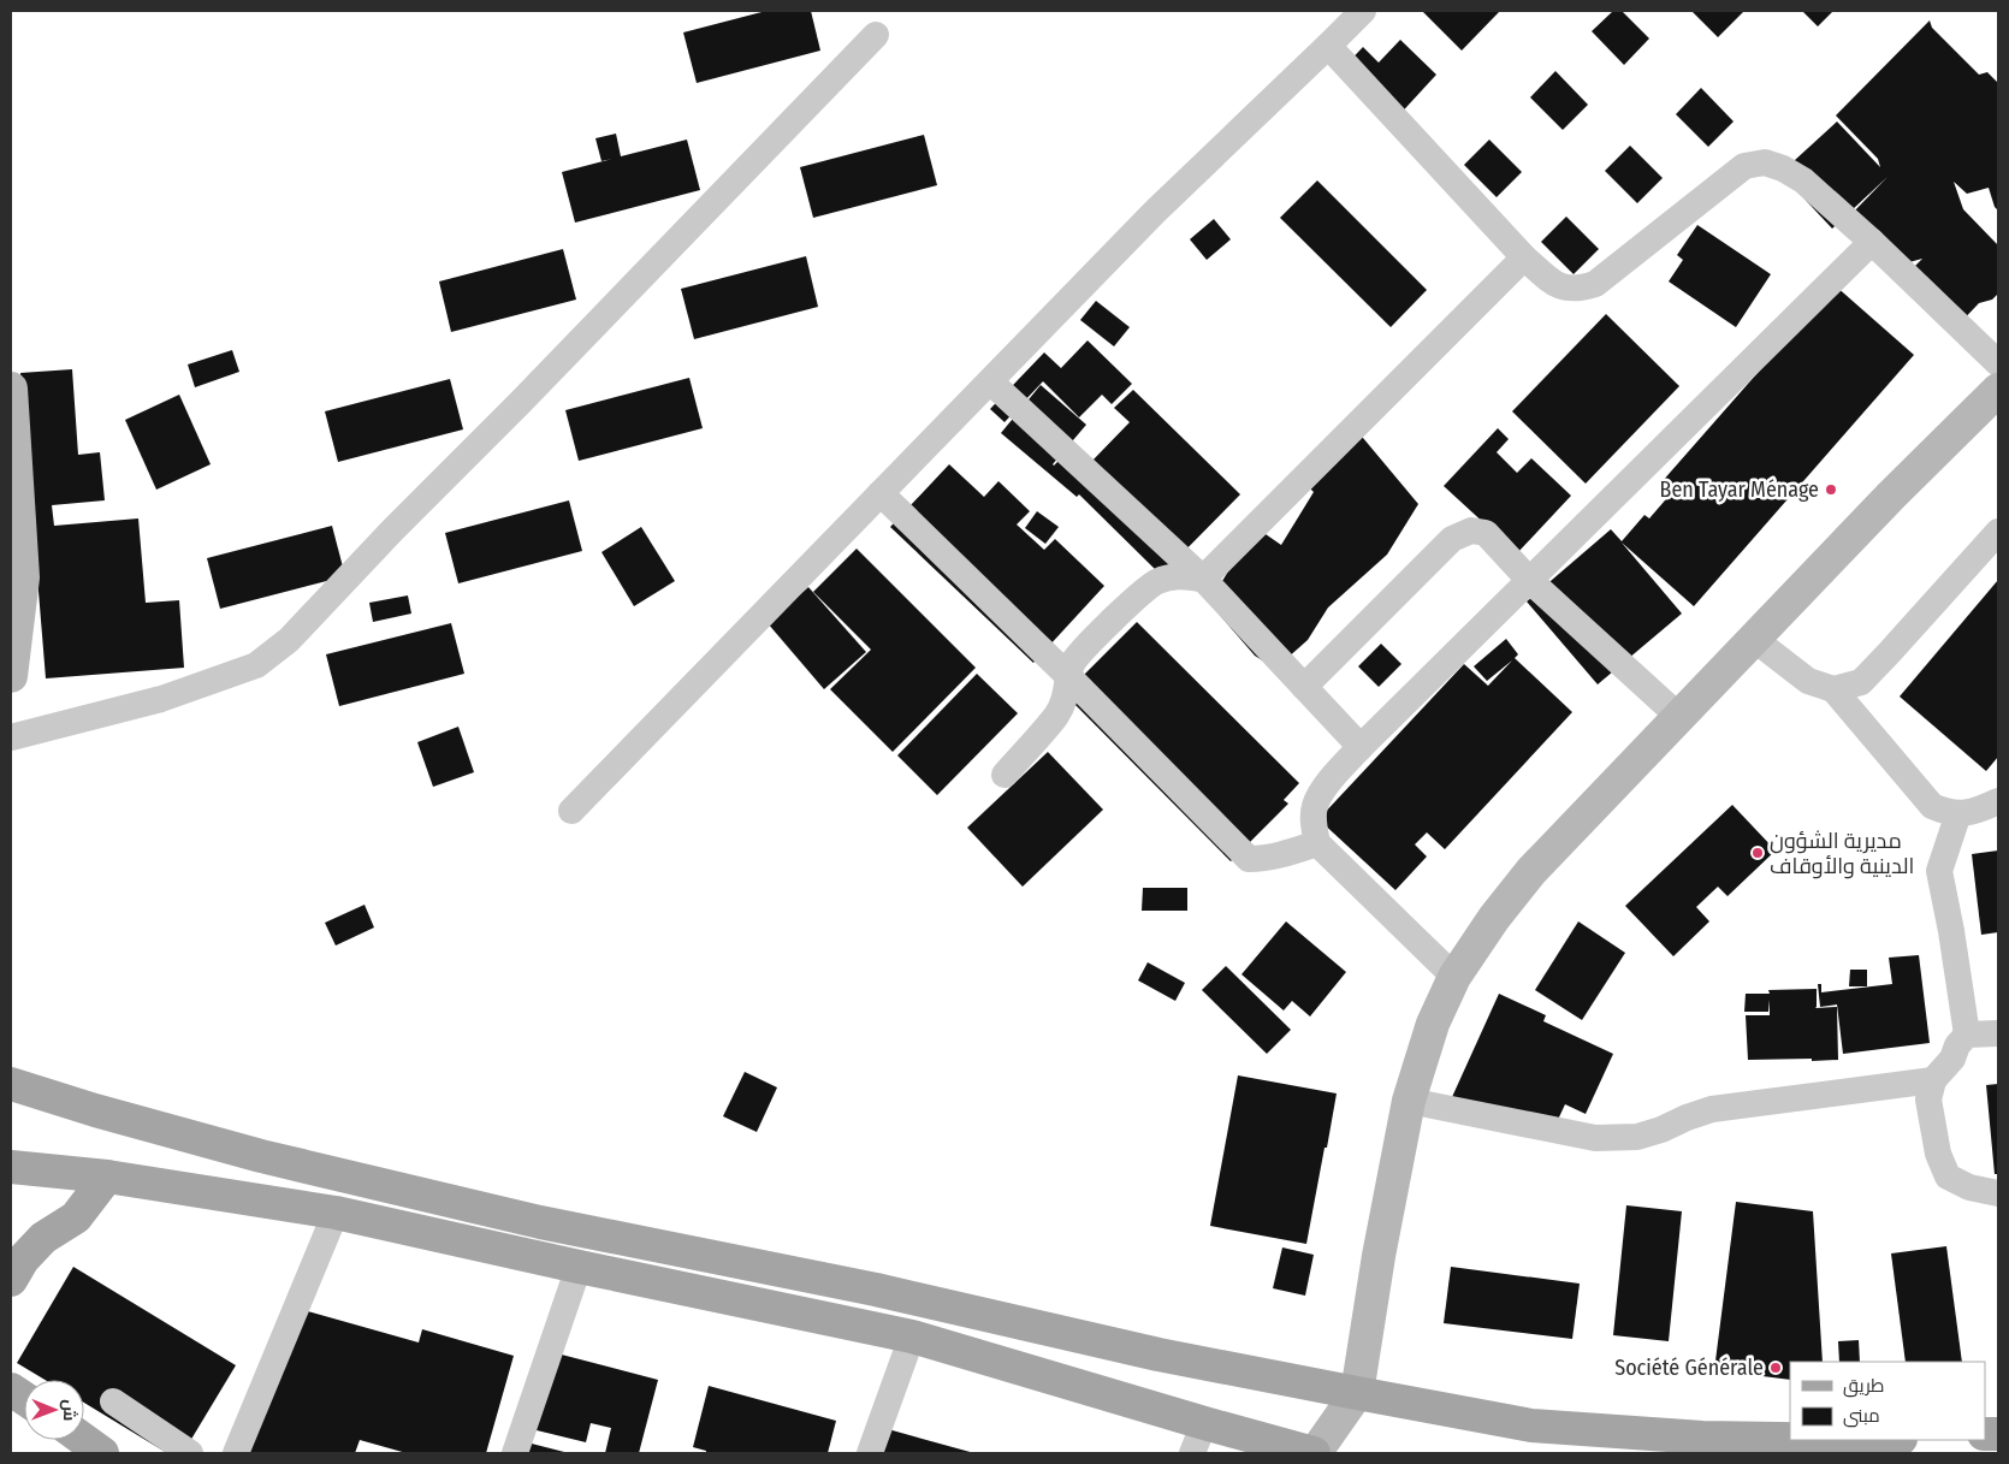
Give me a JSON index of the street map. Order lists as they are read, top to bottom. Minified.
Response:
{"places":["Ben Tayar Ménage","مديرية الشؤون الدينية والأوقاف","Société Générale"],"legend":["طريق","مبنى"],"north":"right"}
